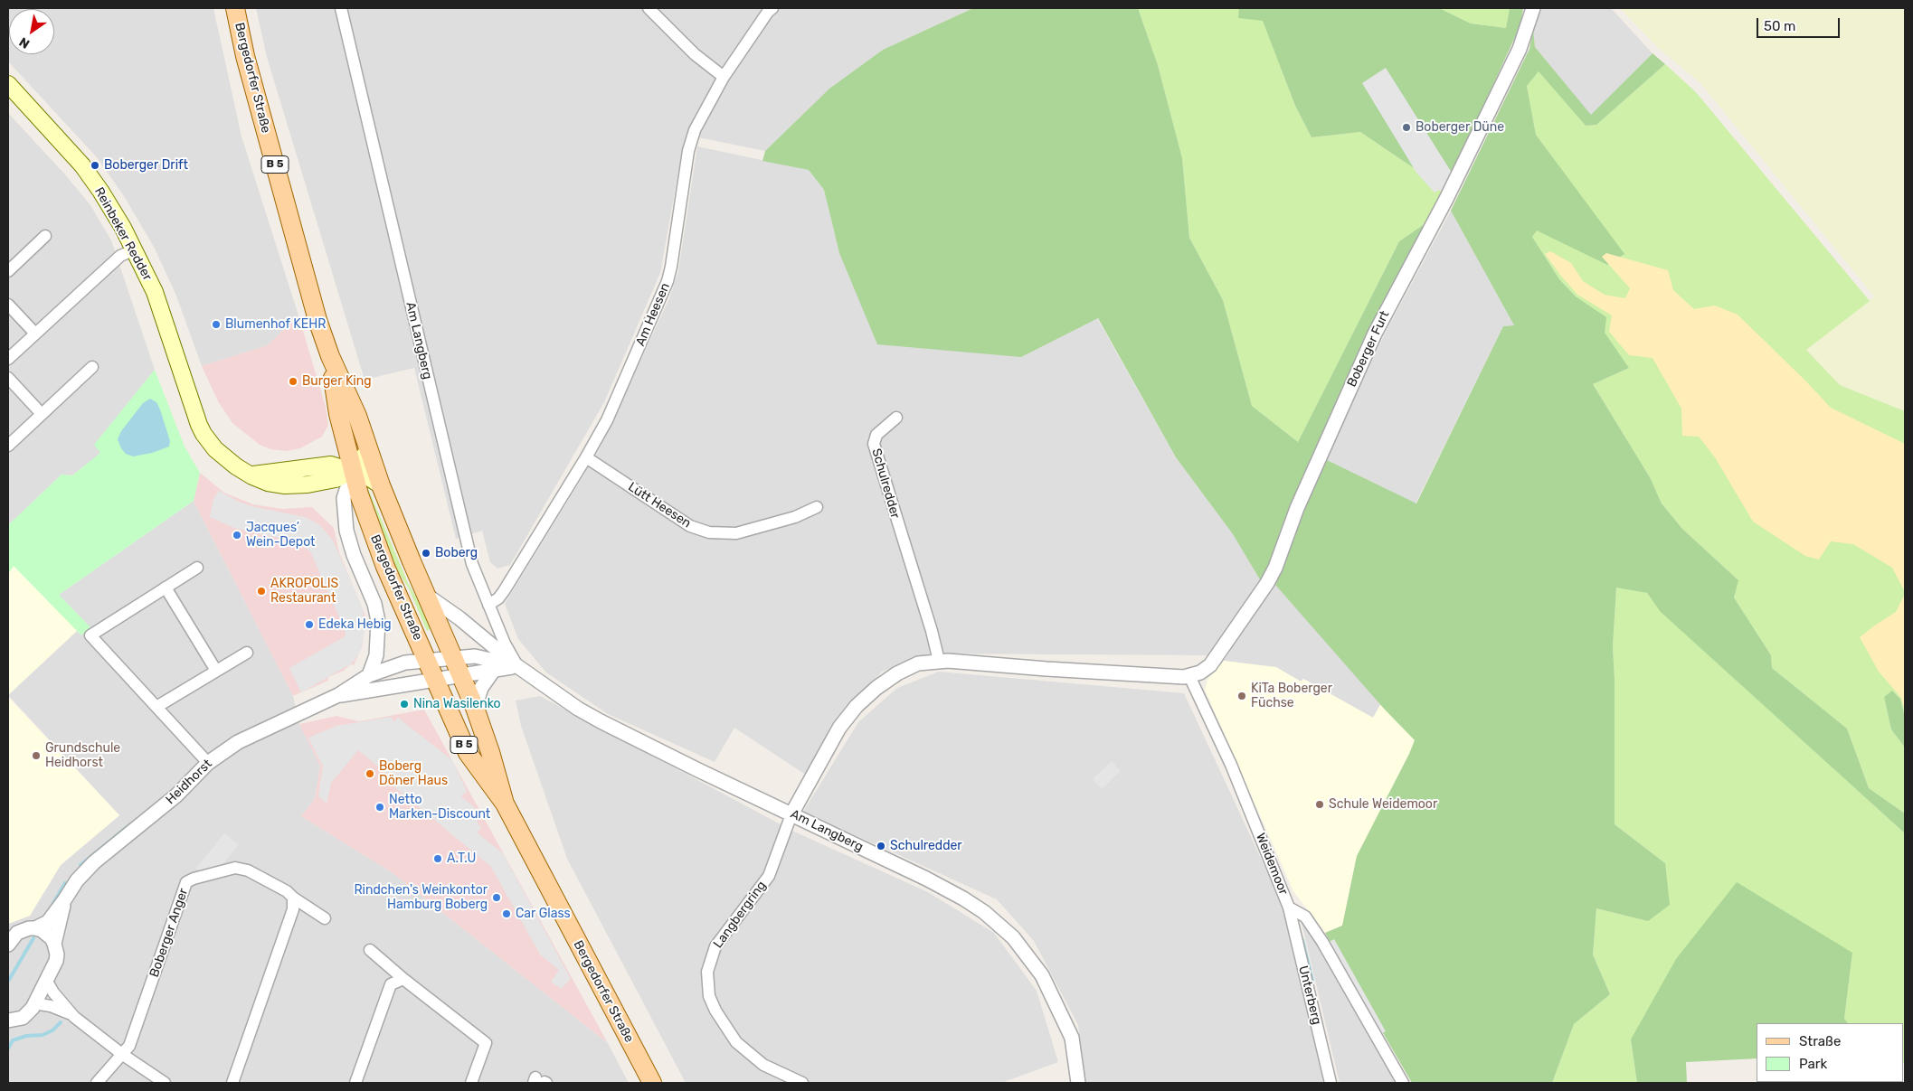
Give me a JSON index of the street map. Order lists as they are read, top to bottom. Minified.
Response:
{"streets":{"main road":["Bergedorfer Straße","B 5","Reinbeker Redder"],"street":["Am Heesen","Am Langberg","Boberger Furt","Schulredder","Lütt Heesen","Heidhorst","Weidemoor","Langbergring","Boberger Anger","Unterberg"]},"crossings":[["Bergedorfer Straße","Reinbeker Redder"],["Bergedorfer Straße","Am Langberg"],["Bergedorfer Straße","Heidhorst"],["Am Heesen","Am Langberg"],["Am Heesen","Lütt Heesen"],["Am Langberg","Heidhorst"],["Am Langberg","Langbergring"],["Boberger Furt","Weidemoor"],["Weidemoor","Unterberg"]],"places":["Boberger Düne","Boberger Drift","Blumenhof KEHR","Burger King","Jacques’ Wein-Depot","Boberg","AKROPOLIS Restaurant","Edeka Hebig","KiTa Boberger Füchse","Nina Wasilenko","Grundschule Heidhorst","Boberg Döner Haus","Schule Weidemoor","Netto Marken-Discount","Schulredder","A.T.U","Rindchen's Weinkontor Hamburg Boberg","Car Glass"],"legend":["Straße","Park"],"scale_bar":"50 m","north":"bottom left"}
